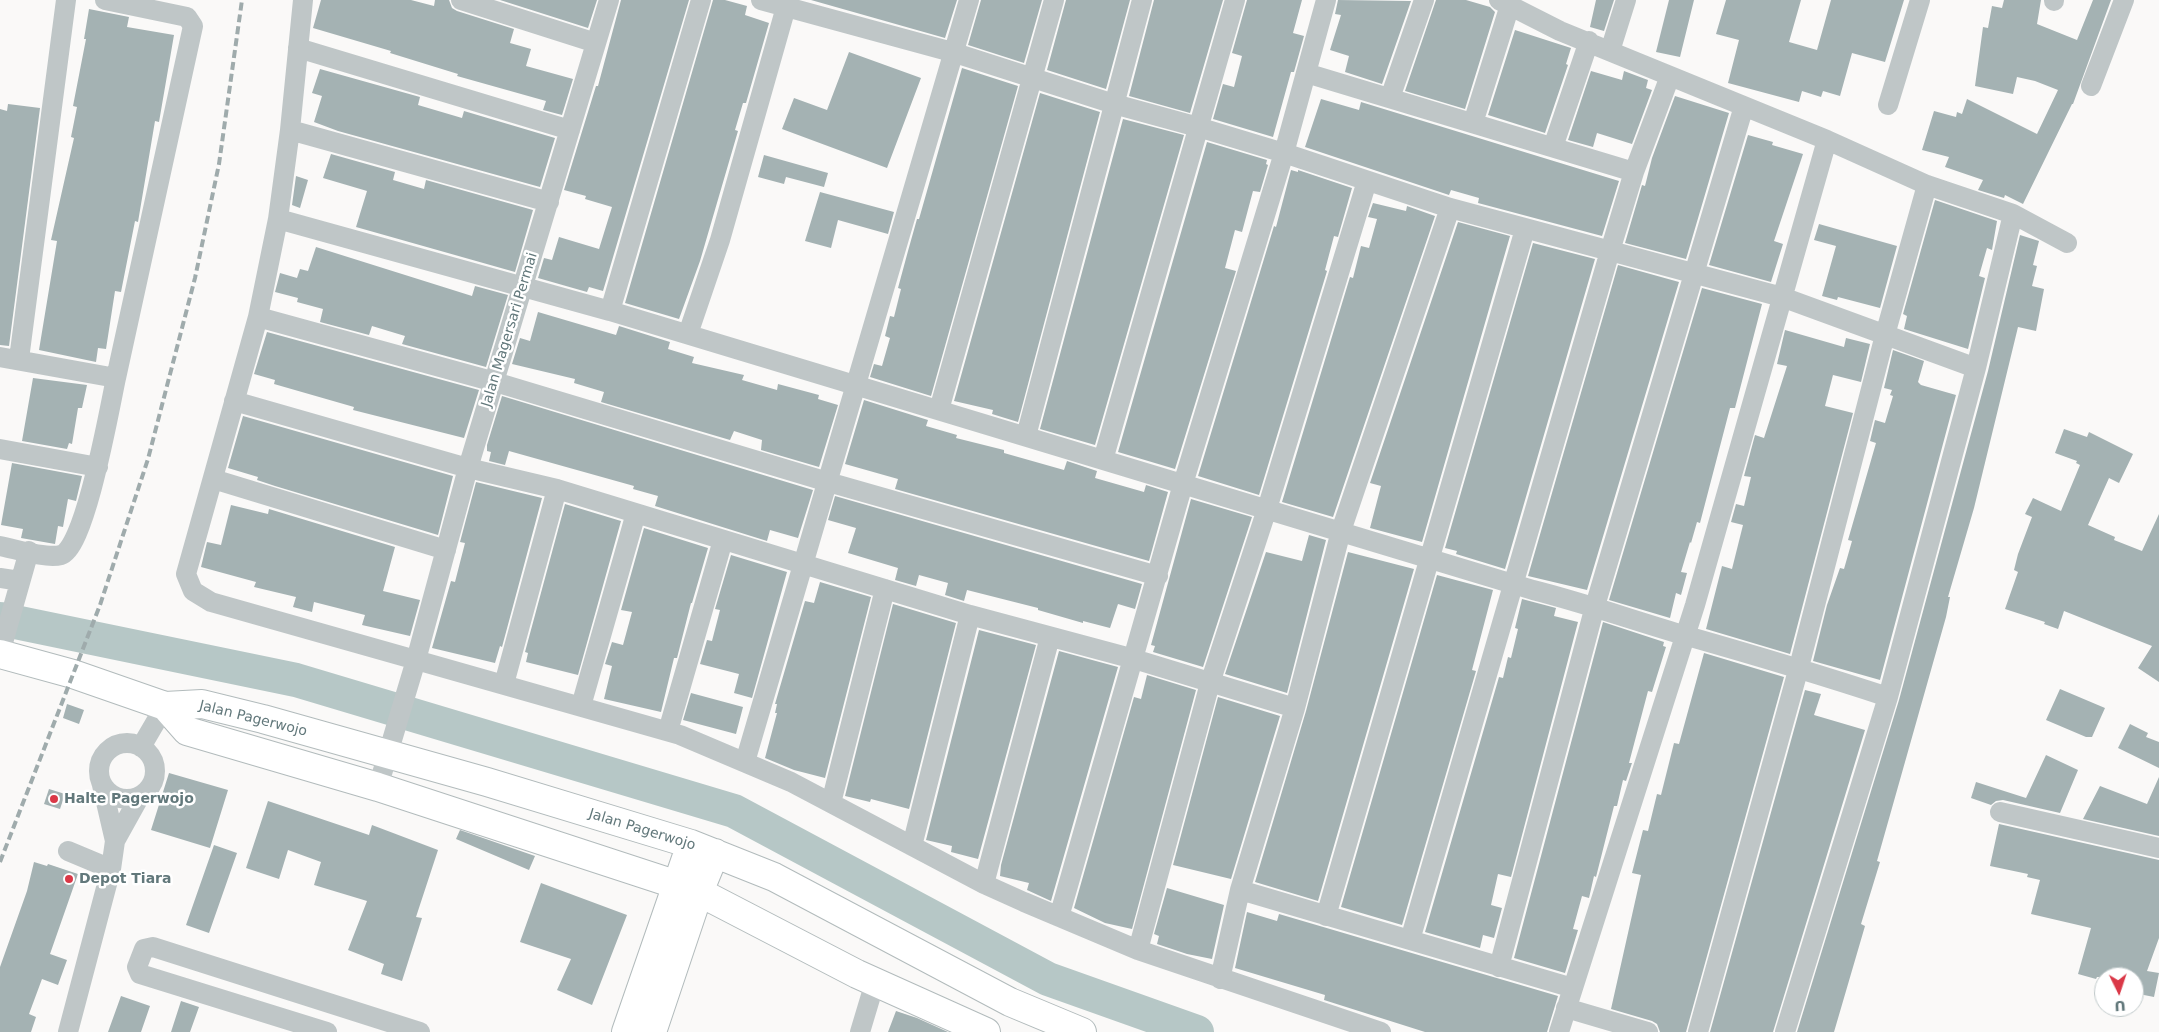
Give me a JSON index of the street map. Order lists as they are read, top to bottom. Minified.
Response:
{"streets":{"main road":["Jalan Pagerwojo"],"street":["Jalan Magersari Permai"]},"crossings":[["Jalan Magersari Permai","Jalan Pagerwojo"]],"places":["Halte Pagerwojo","Depot Tiara"],"north":"bottom"}
